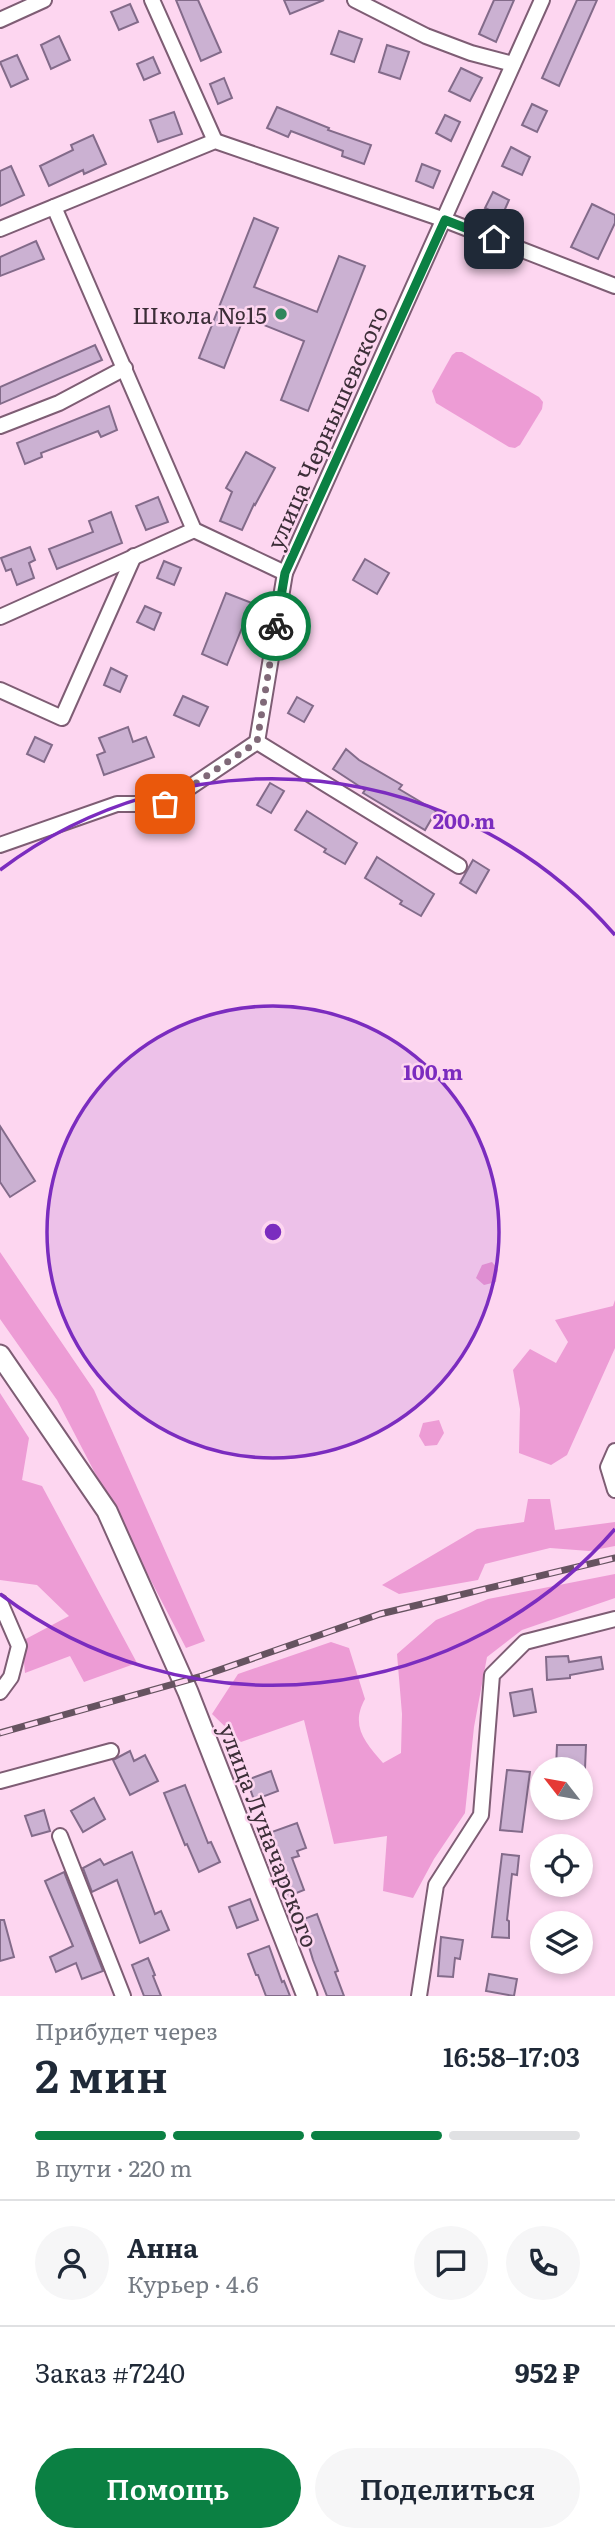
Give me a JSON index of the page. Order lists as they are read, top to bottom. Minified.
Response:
{"streets":{"main road":["улица Луначарского"],"street":["улица Чернышевского"]},"places":["Школа №15"],"north":"top left","page":{"heading":["2 мин","Прибудет через","16:58–17:03"],"panel":["Анна","Курьер · 4.6","Заказ #7240","952 ₽"],"bar":"В пути · 220 m","buttons":["Помощь","Поделиться"]},"rings":["200 m","100 m"]}
